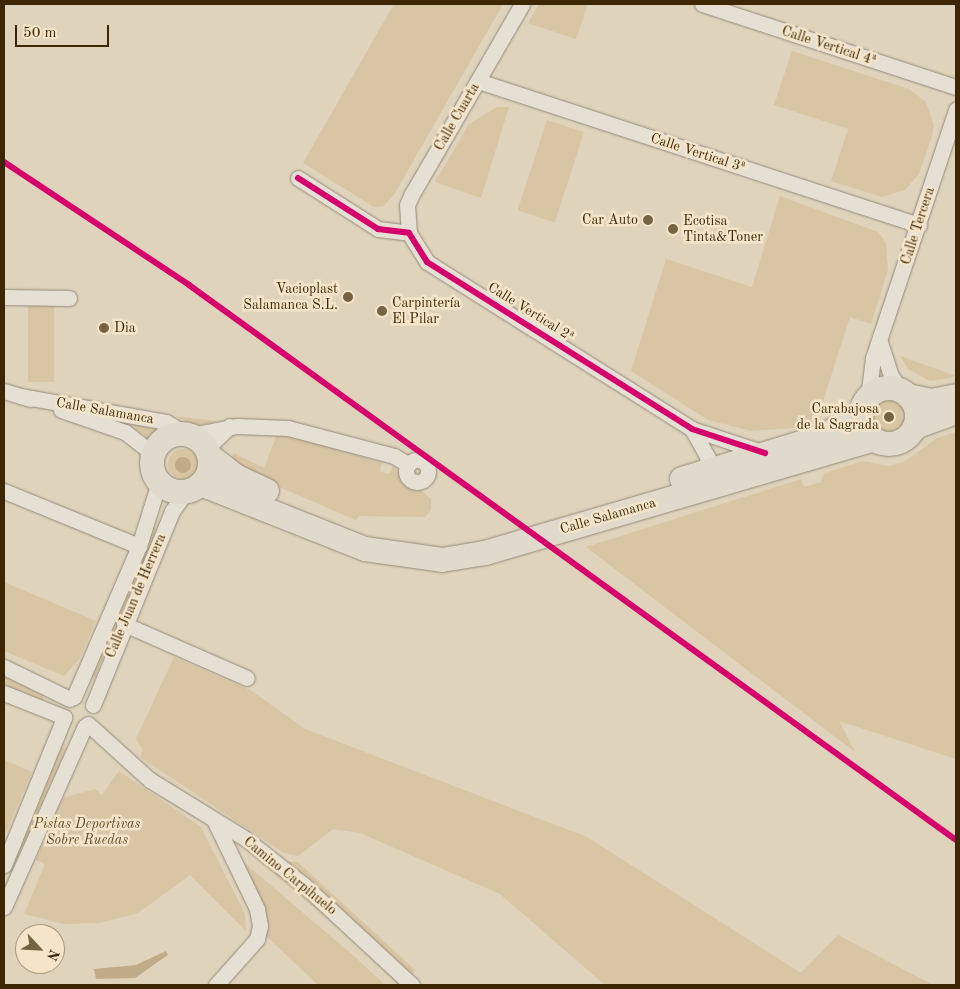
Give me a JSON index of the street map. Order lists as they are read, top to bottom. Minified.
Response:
{"streets":{"main road":["Calle Salamanca"],"street":["Calle Vertical 4ª","Calle Cuarta","Calle Vertical 3ª","Calle Tercera","Calle Vertical 2ª","Calle Juan de Herrera","Camino Carpihuelo"]},"crossings":[["Calle Cuarta","Calle Vertical 3ª"],["Calle Cuarta","Calle Vertical 2ª"],["Calle Vertical 3ª","Calle Tercera"],["Calle Tercera","Calle Salamanca"],["Calle Vertical 2ª","Calle Salamanca"],["Calle Salamanca","Calle Juan de Herrera"],["Calle Juan de Herrera","Camino Carpihuelo"]],"parks":["Pistas Deportivas Sobre Ruedas"],"places":["Car Auto","Ecotisa Tinta&Toner","Vacioplast Salamanca S.L.","Carpintería El Pilar","Dia","Carabajosa de la Sagrada"],"scale_bar":"50 m","north":"bottom right"}
